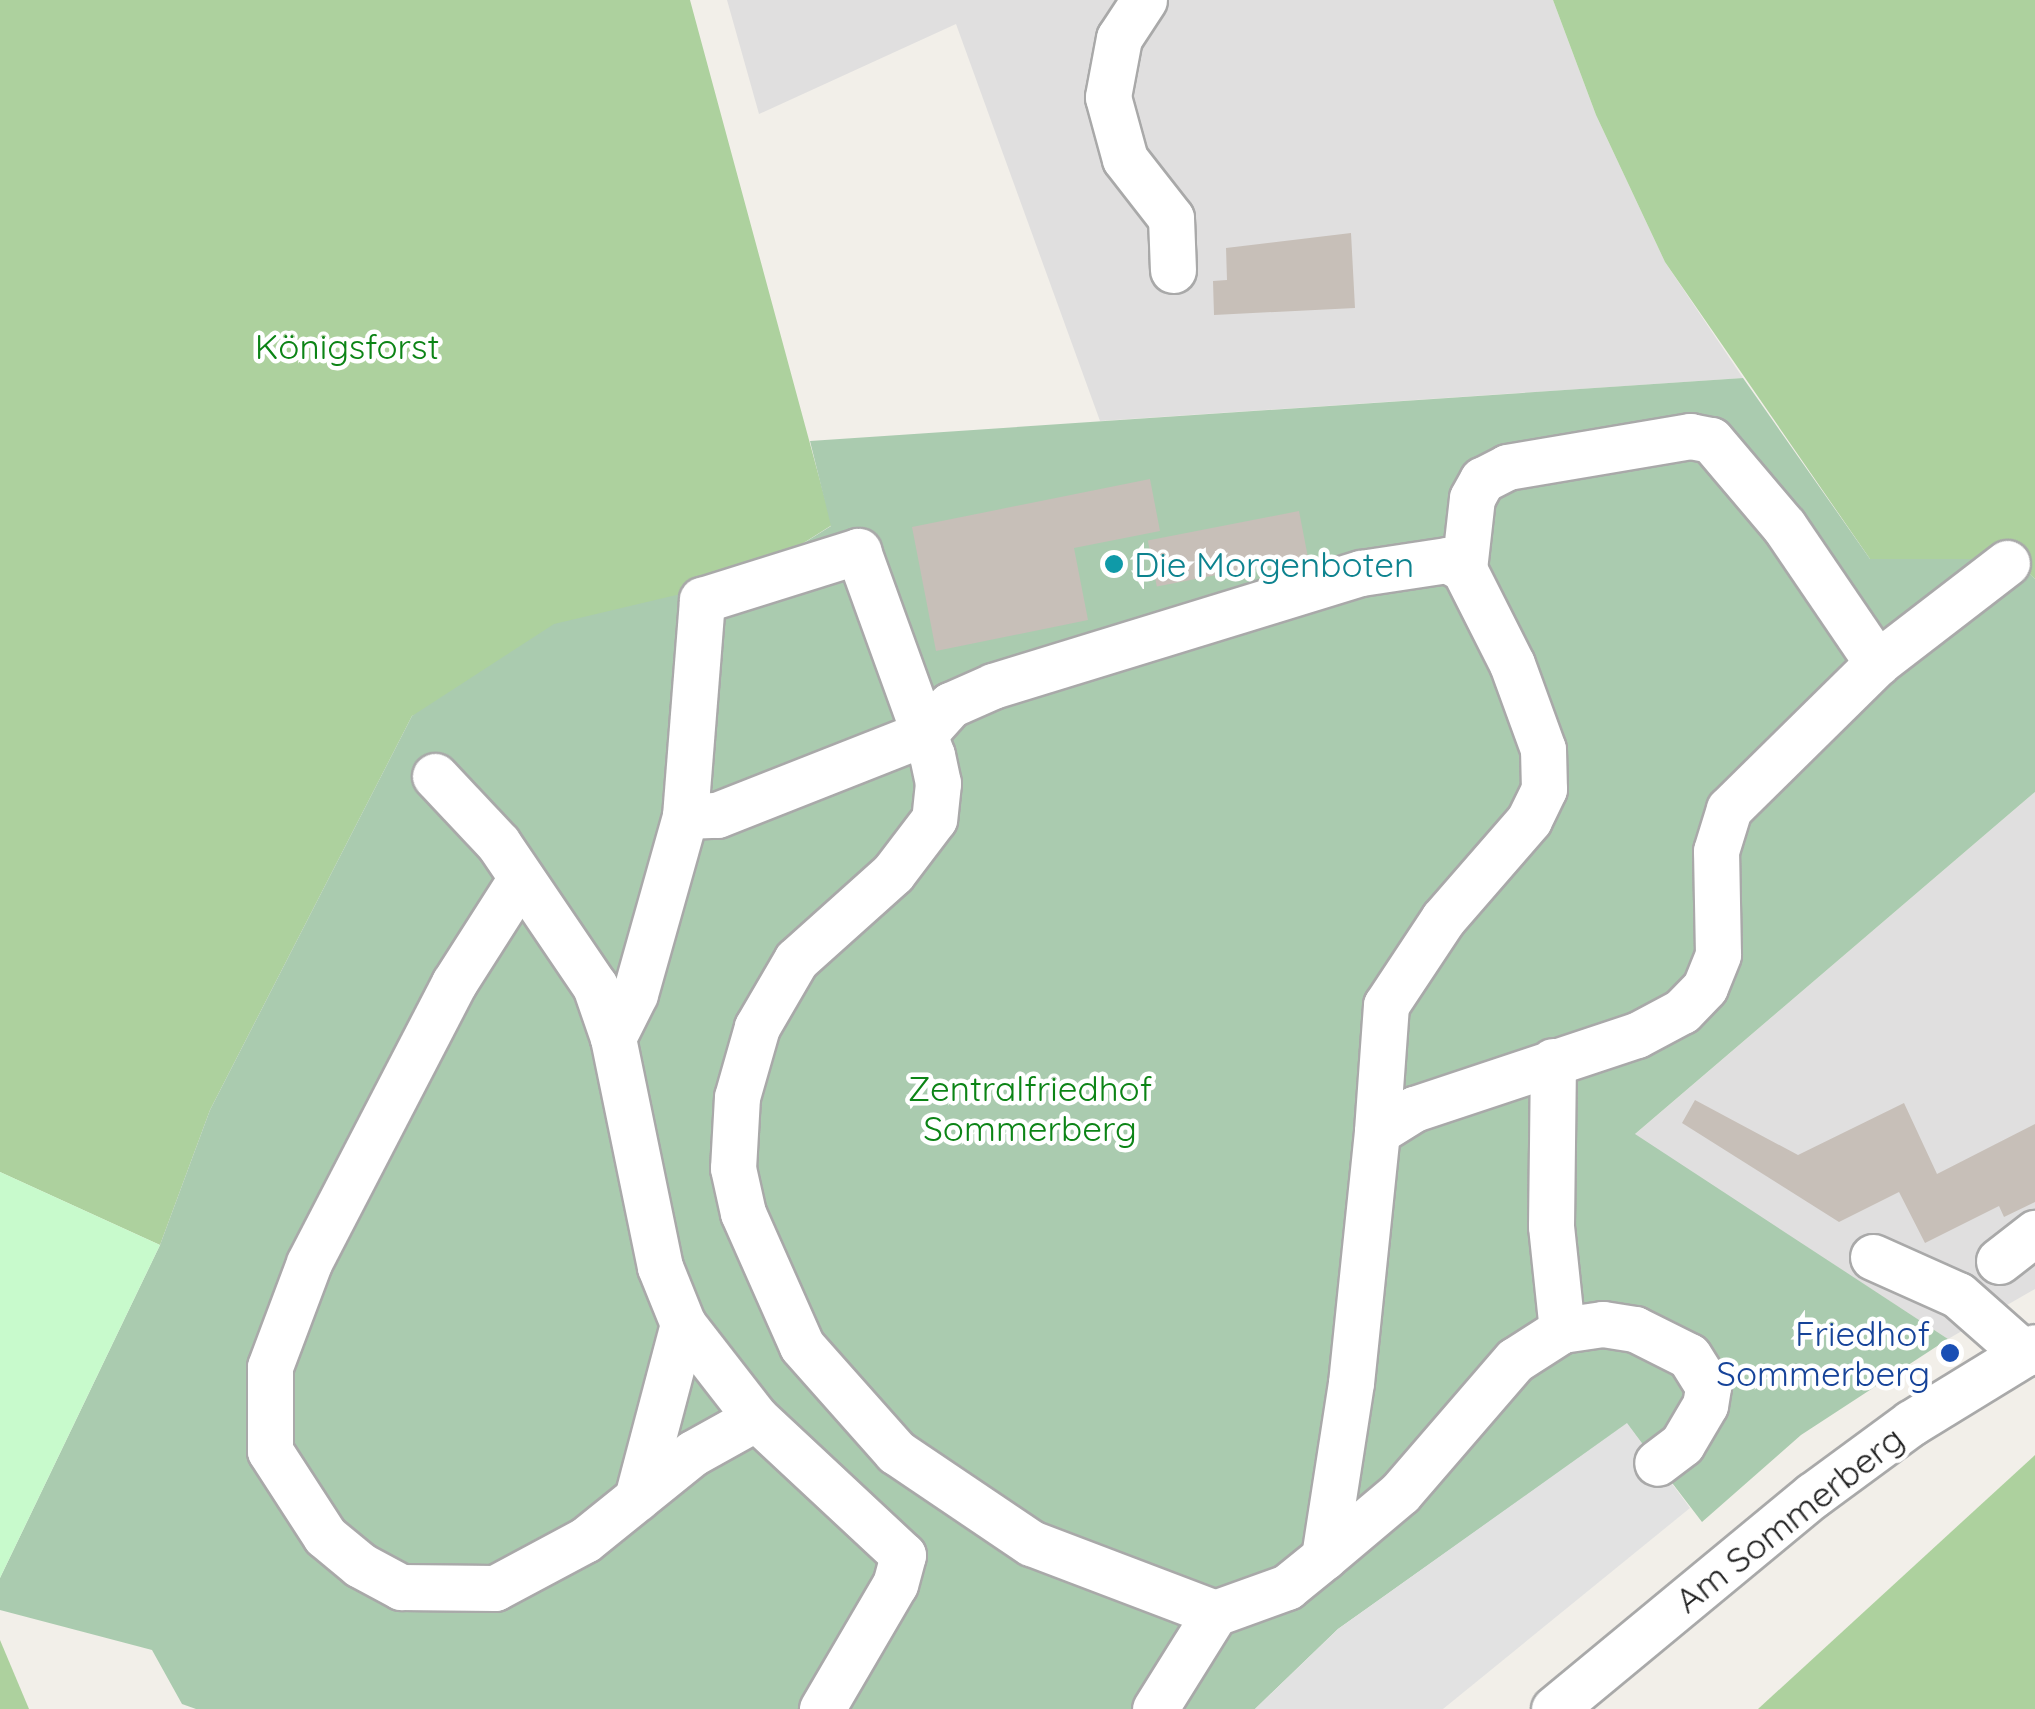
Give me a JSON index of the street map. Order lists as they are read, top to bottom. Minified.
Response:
{"streets":{"street":["Am Sommerberg"]},"parks":["Königsforst","Zentralfriedhof Sommerberg"],"places":["Die Morgenboten","Friedhof Sommerberg"]}
